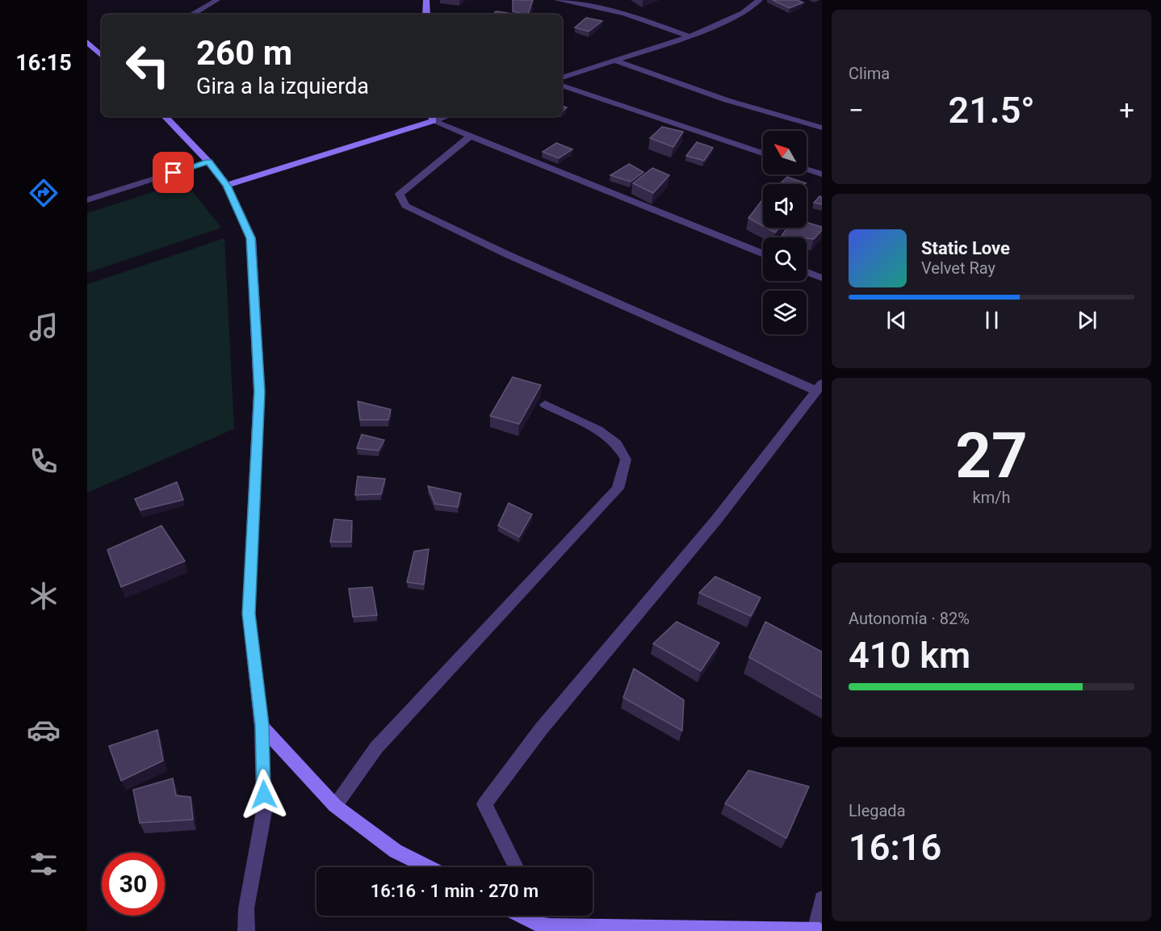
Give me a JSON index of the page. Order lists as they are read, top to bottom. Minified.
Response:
{"north":"top left","page":{"tabs":"16:15","tile":["Clima",["27","km/h"],["Autonomía · 82%","410 km"],["Llegada","16:16"]],"turn":["260 m","Gira a la izquierda"],"heat":["−","21.5°","+"],"song":["Static Love","Velvet Ray"],"limit":"30","trip":"16:16 · 1 min · 270 m"}}
